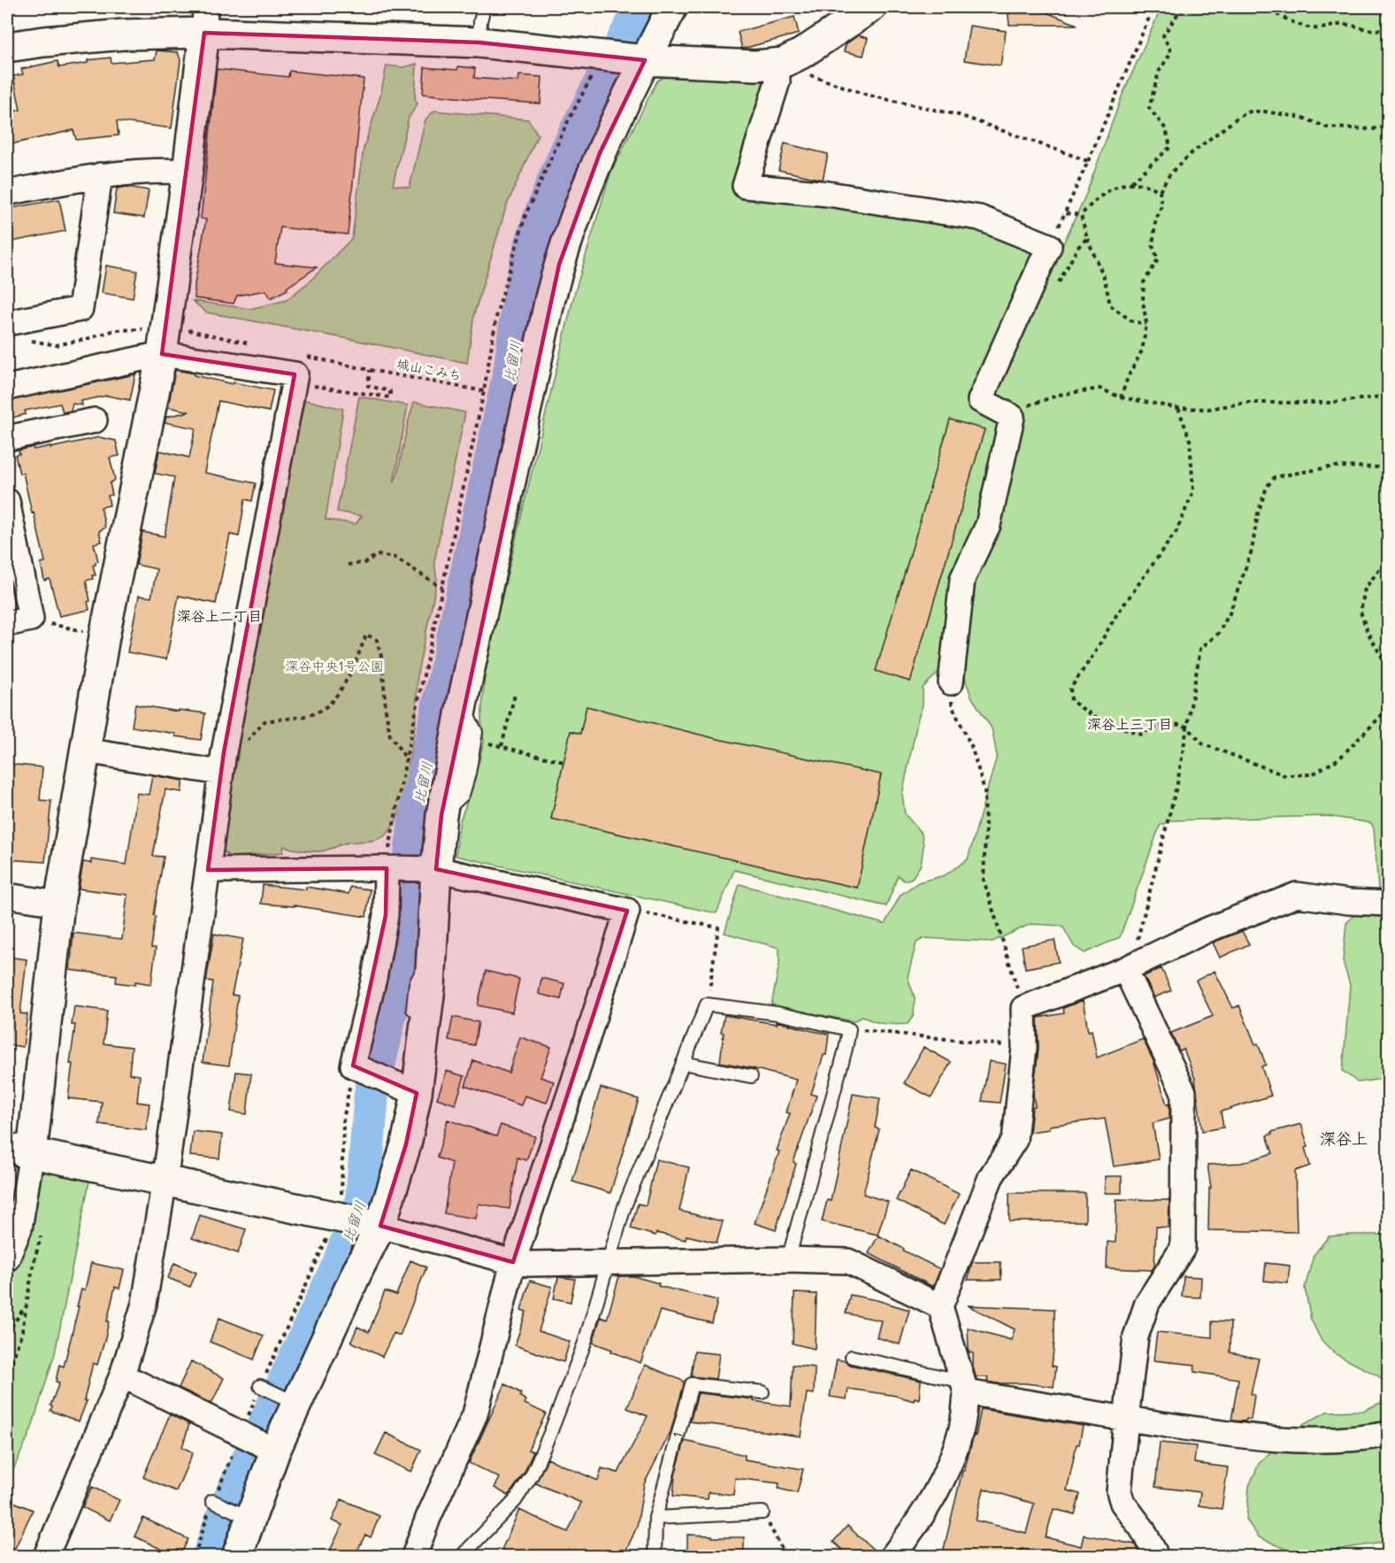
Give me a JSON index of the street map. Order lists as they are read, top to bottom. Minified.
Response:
{"streets":{"lane":["1"],"path":["城山こみち"]},"districts":["深谷上二丁目","深谷上三丁目","深谷上"],"water":["比留川"],"parks":["深谷中央1号公園"]}
